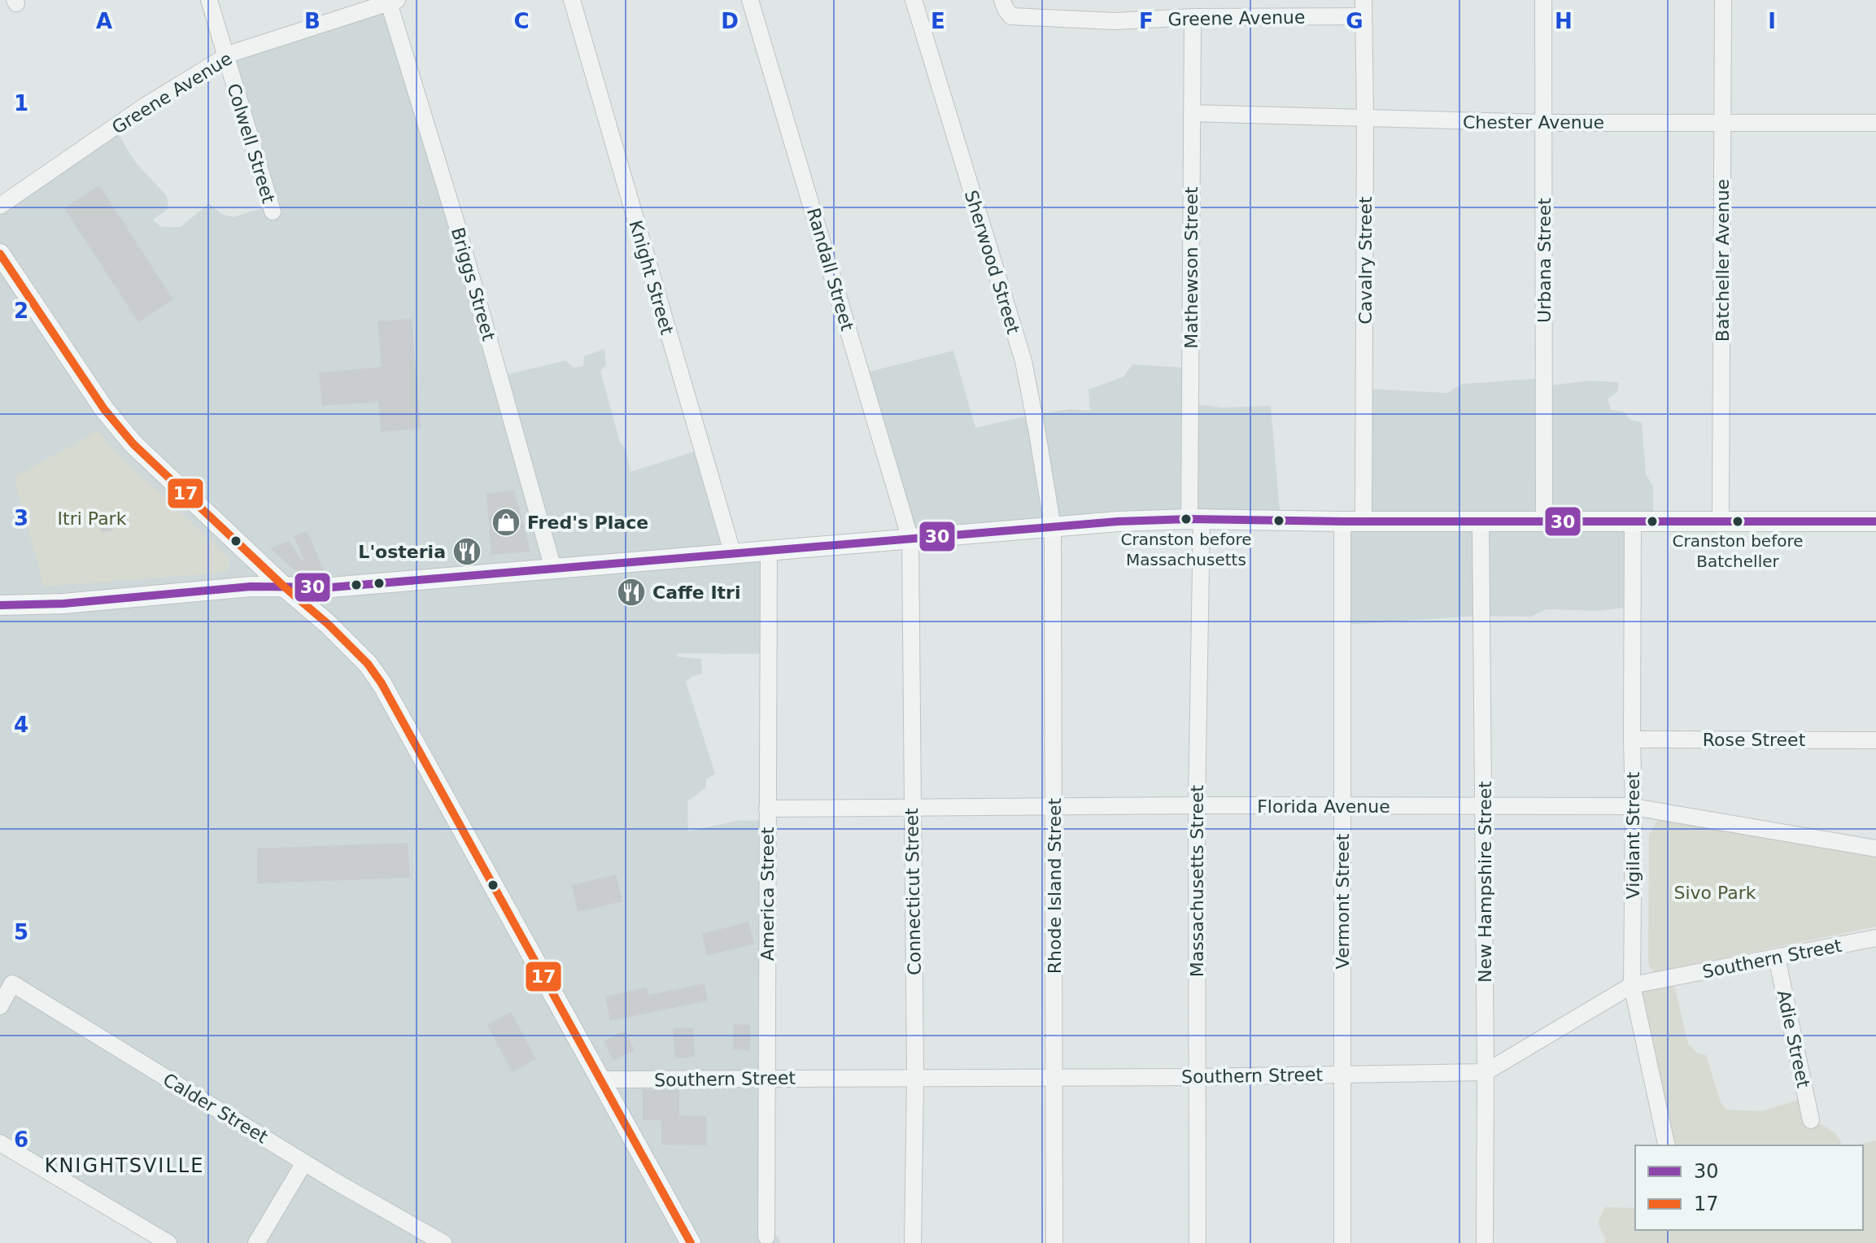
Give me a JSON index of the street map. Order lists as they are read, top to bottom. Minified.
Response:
{"streets":{"street":["Greene Avenue","Chester Avenue","Colwell Street","Cavalry Street","Urbana Street","Batcheller Avenue","Sherwood Street","Mathewson Street","Randall Street","Knight Street","Briggs Street","Rose Street","Florida Avenue","Vigilant Street","Massachusetts Street","New Hampshire Street","Rhode Island Street","Connecticut Street","America Street","Vermont Street","Southern Street","Adie Street","Calder Street"]},"crossings":[["Greene Avenue","Colwell Street"],["Greene Avenue","Cavalry Street"],["Greene Avenue","Mathewson Street"],["Greene Avenue","Briggs Street"],["Chester Avenue","Cavalry Street"],["Chester Avenue","Urbana Street"],["Chester Avenue","Batcheller Avenue"],["Chester Avenue","Mathewson Street"],["Sherwood Street","Rhode Island Street"],["Mathewson Street","Massachusetts Street"],["Randall Street","Connecticut Street"],["Rose Street","Vigilant Street"],["Florida Avenue","Vigilant Street"],["Florida Avenue","Massachusetts Street"],["Florida Avenue","New Hampshire Street"],["Florida Avenue","Rhode Island Street"],["Florida Avenue","Connecticut Street"],["Florida Avenue","America Street"],["Florida Avenue","Vermont Street"],["Vigilant Street","Southern Street"],["Massachusetts Street","Southern Street"],["New Hampshire Street","Southern Street"],["Rhode Island Street","Southern Street"],["Connecticut Street","Southern Street"],["America Street","Southern Street"],["Vermont Street","Southern Street"],["Southern Street","Adie Street"]],"districts":["KNIGHTSVILLE"],"parks":["Itri Park","Sivo Park"],"places":{"other":["Cranston before Massachusetts","Cranston before Batcheller"],"shop":["Fred's Place"],"restaurant":["L'osteria","Caffe Itri"]},"lines":["transit line 17","transit line 30"],"legend":["30","17"],"grid":{"columns":["A","B","C","D","E","F","G","H","I"],"rows":["1","2","3","4","5","6"]}}
